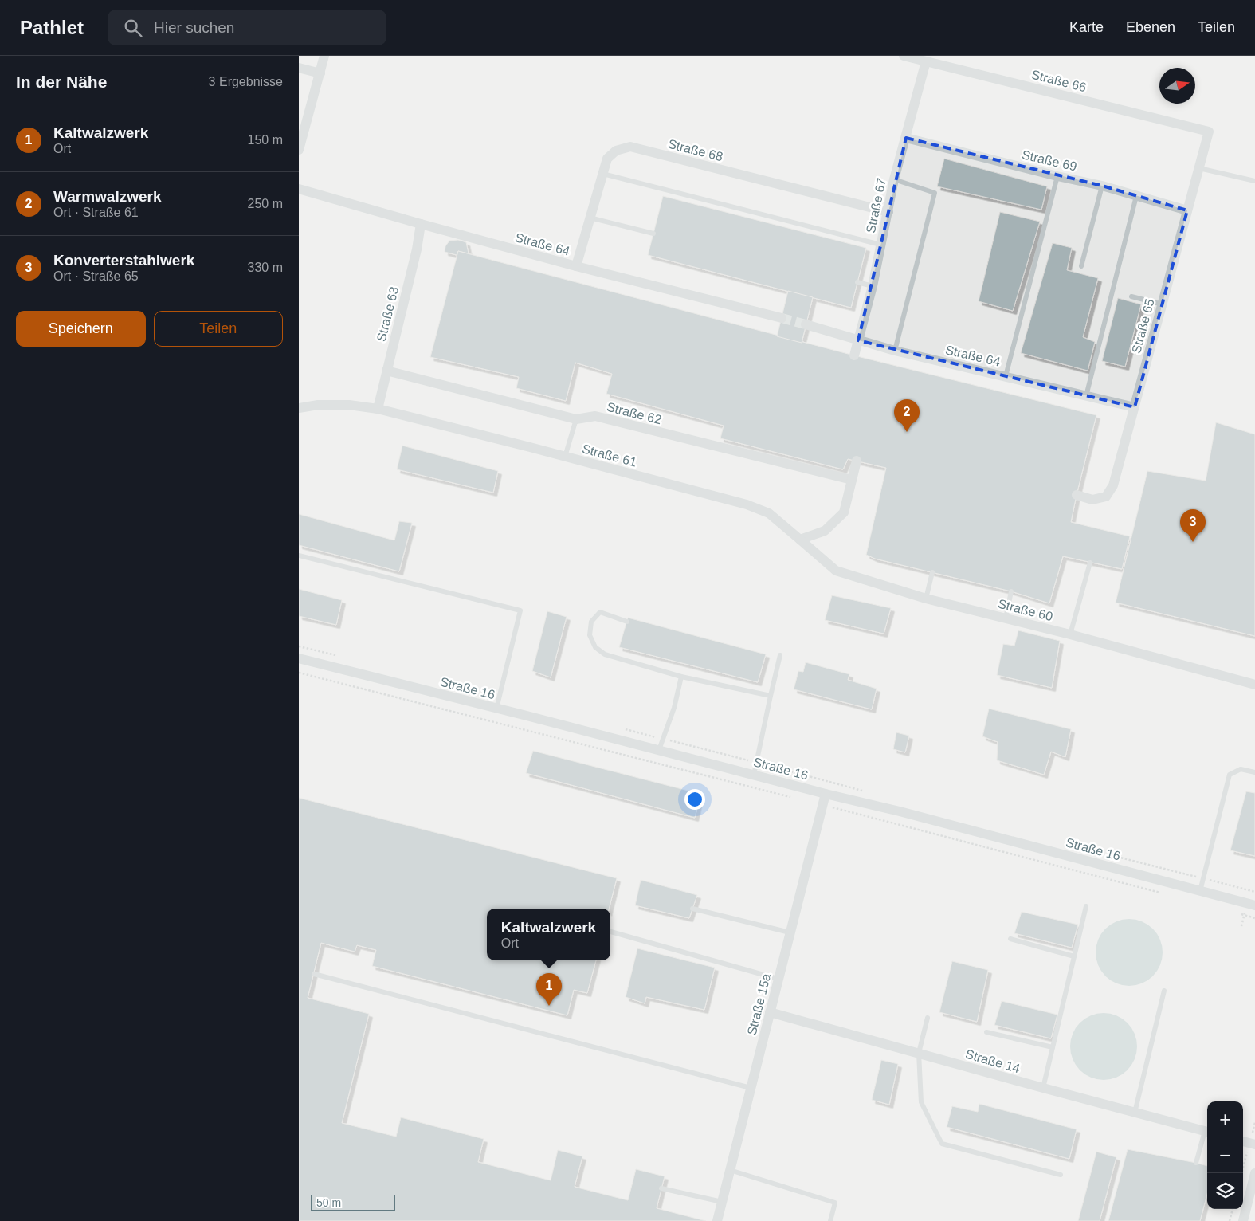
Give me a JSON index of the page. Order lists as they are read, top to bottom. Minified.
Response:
{"streets":{"street":["Straße 66","Straße 68","Straße 69","Straße 67","Straße 64","Straße 63","Straße 65","Straße 62","Straße 61","Straße 60","Straße 16","Straße 15a","Straße 14"]},"crossings":[["Straße 66","Straße 67"],["Straße 66","Straße 65"],["Straße 68","Straße 67"],["Straße 68","Straße 64"],["Straße 69","Straße 67"],["Straße 69","Straße 65"],["Straße 67","Straße 64"],["Straße 64","Straße 63"],["Straße 64","Straße 65"],["Straße 63","Straße 62"],["Straße 63","Straße 61"],["Straße 61","Straße 60"],["Straße 16","Straße 15a"],["Straße 15a","Straße 14"]],"scale_bar":"50 m","north":"right","page":{"header":"Pathlet","search":"Hier suchen","nav":["Karte","Ebenen","Teilen"],"heading":["In der Nähe","3 Ergebnisse"],"list":[{"mark":"1","name":"Kaltwalzwerk","note":"Ort","value":"150 m"},{"mark":"2","name":"Warmwalzwerk","note":"Ort · Straße 61","value":"250 m"},{"mark":"3","name":"Konverterstahlwerk","note":"Ort · Straße 65","value":"330 m"}],"buttons":["Speichern","Teilen"],"pins":["2","3","1"],"popup":["Kaltwalzwerk","Ort"],"map_buttons":["+","−"],"scale":"50 m"}}
